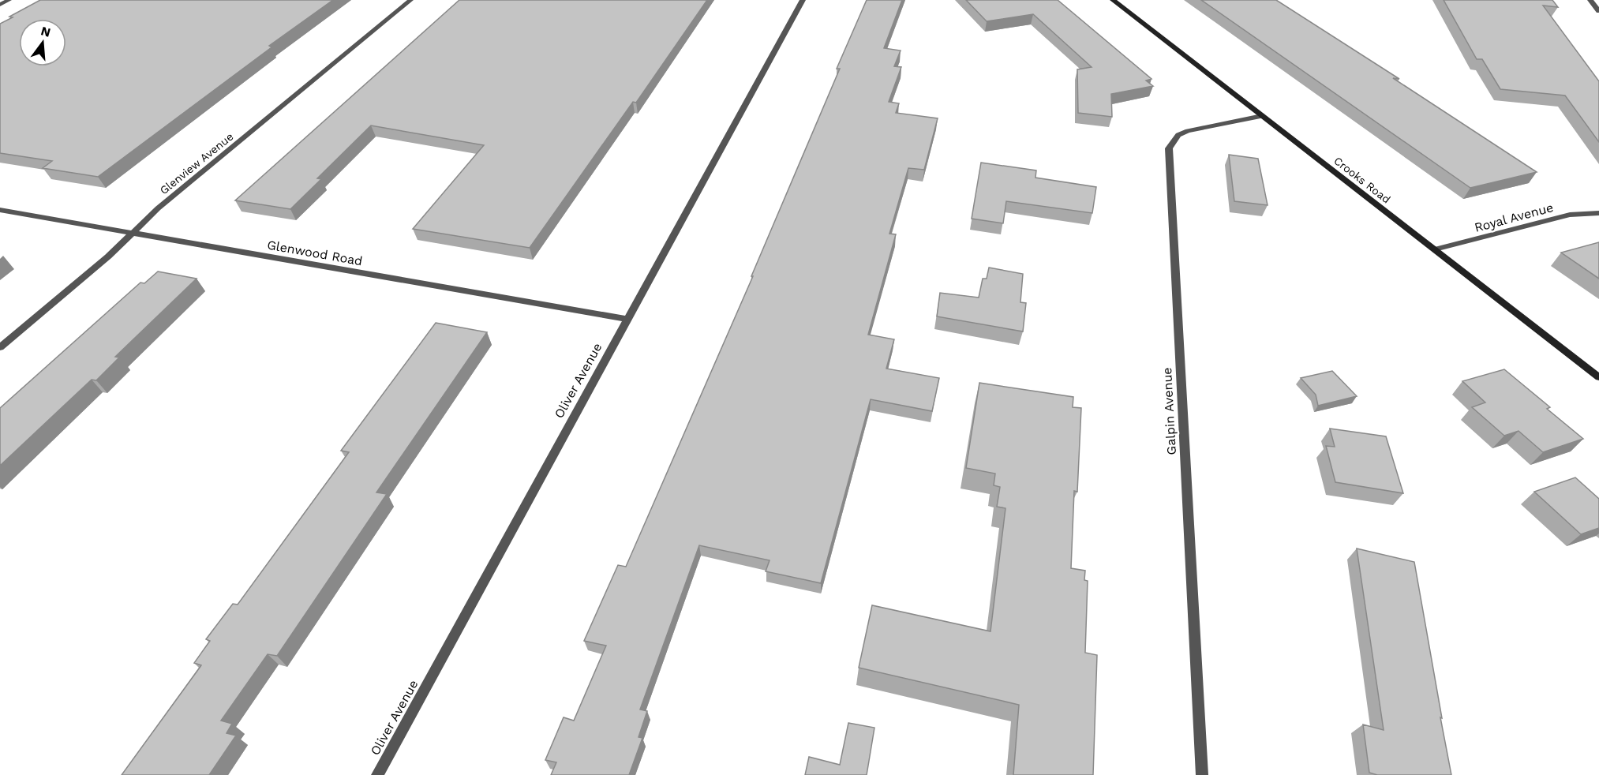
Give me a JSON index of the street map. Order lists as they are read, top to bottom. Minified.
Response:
{"streets":{"main road":["Crooks Road"],"street":["Glenview Avenue","Royal Avenue","Glenwood Road","Oliver Avenue","Galpin Avenue"]},"crossings":[["Glenview Avenue","Glenwood Road"],["Crooks Road","Royal Avenue"],["Crooks Road","Galpin Avenue"],["Glenwood Road","Oliver Avenue"]],"north":"top"}
